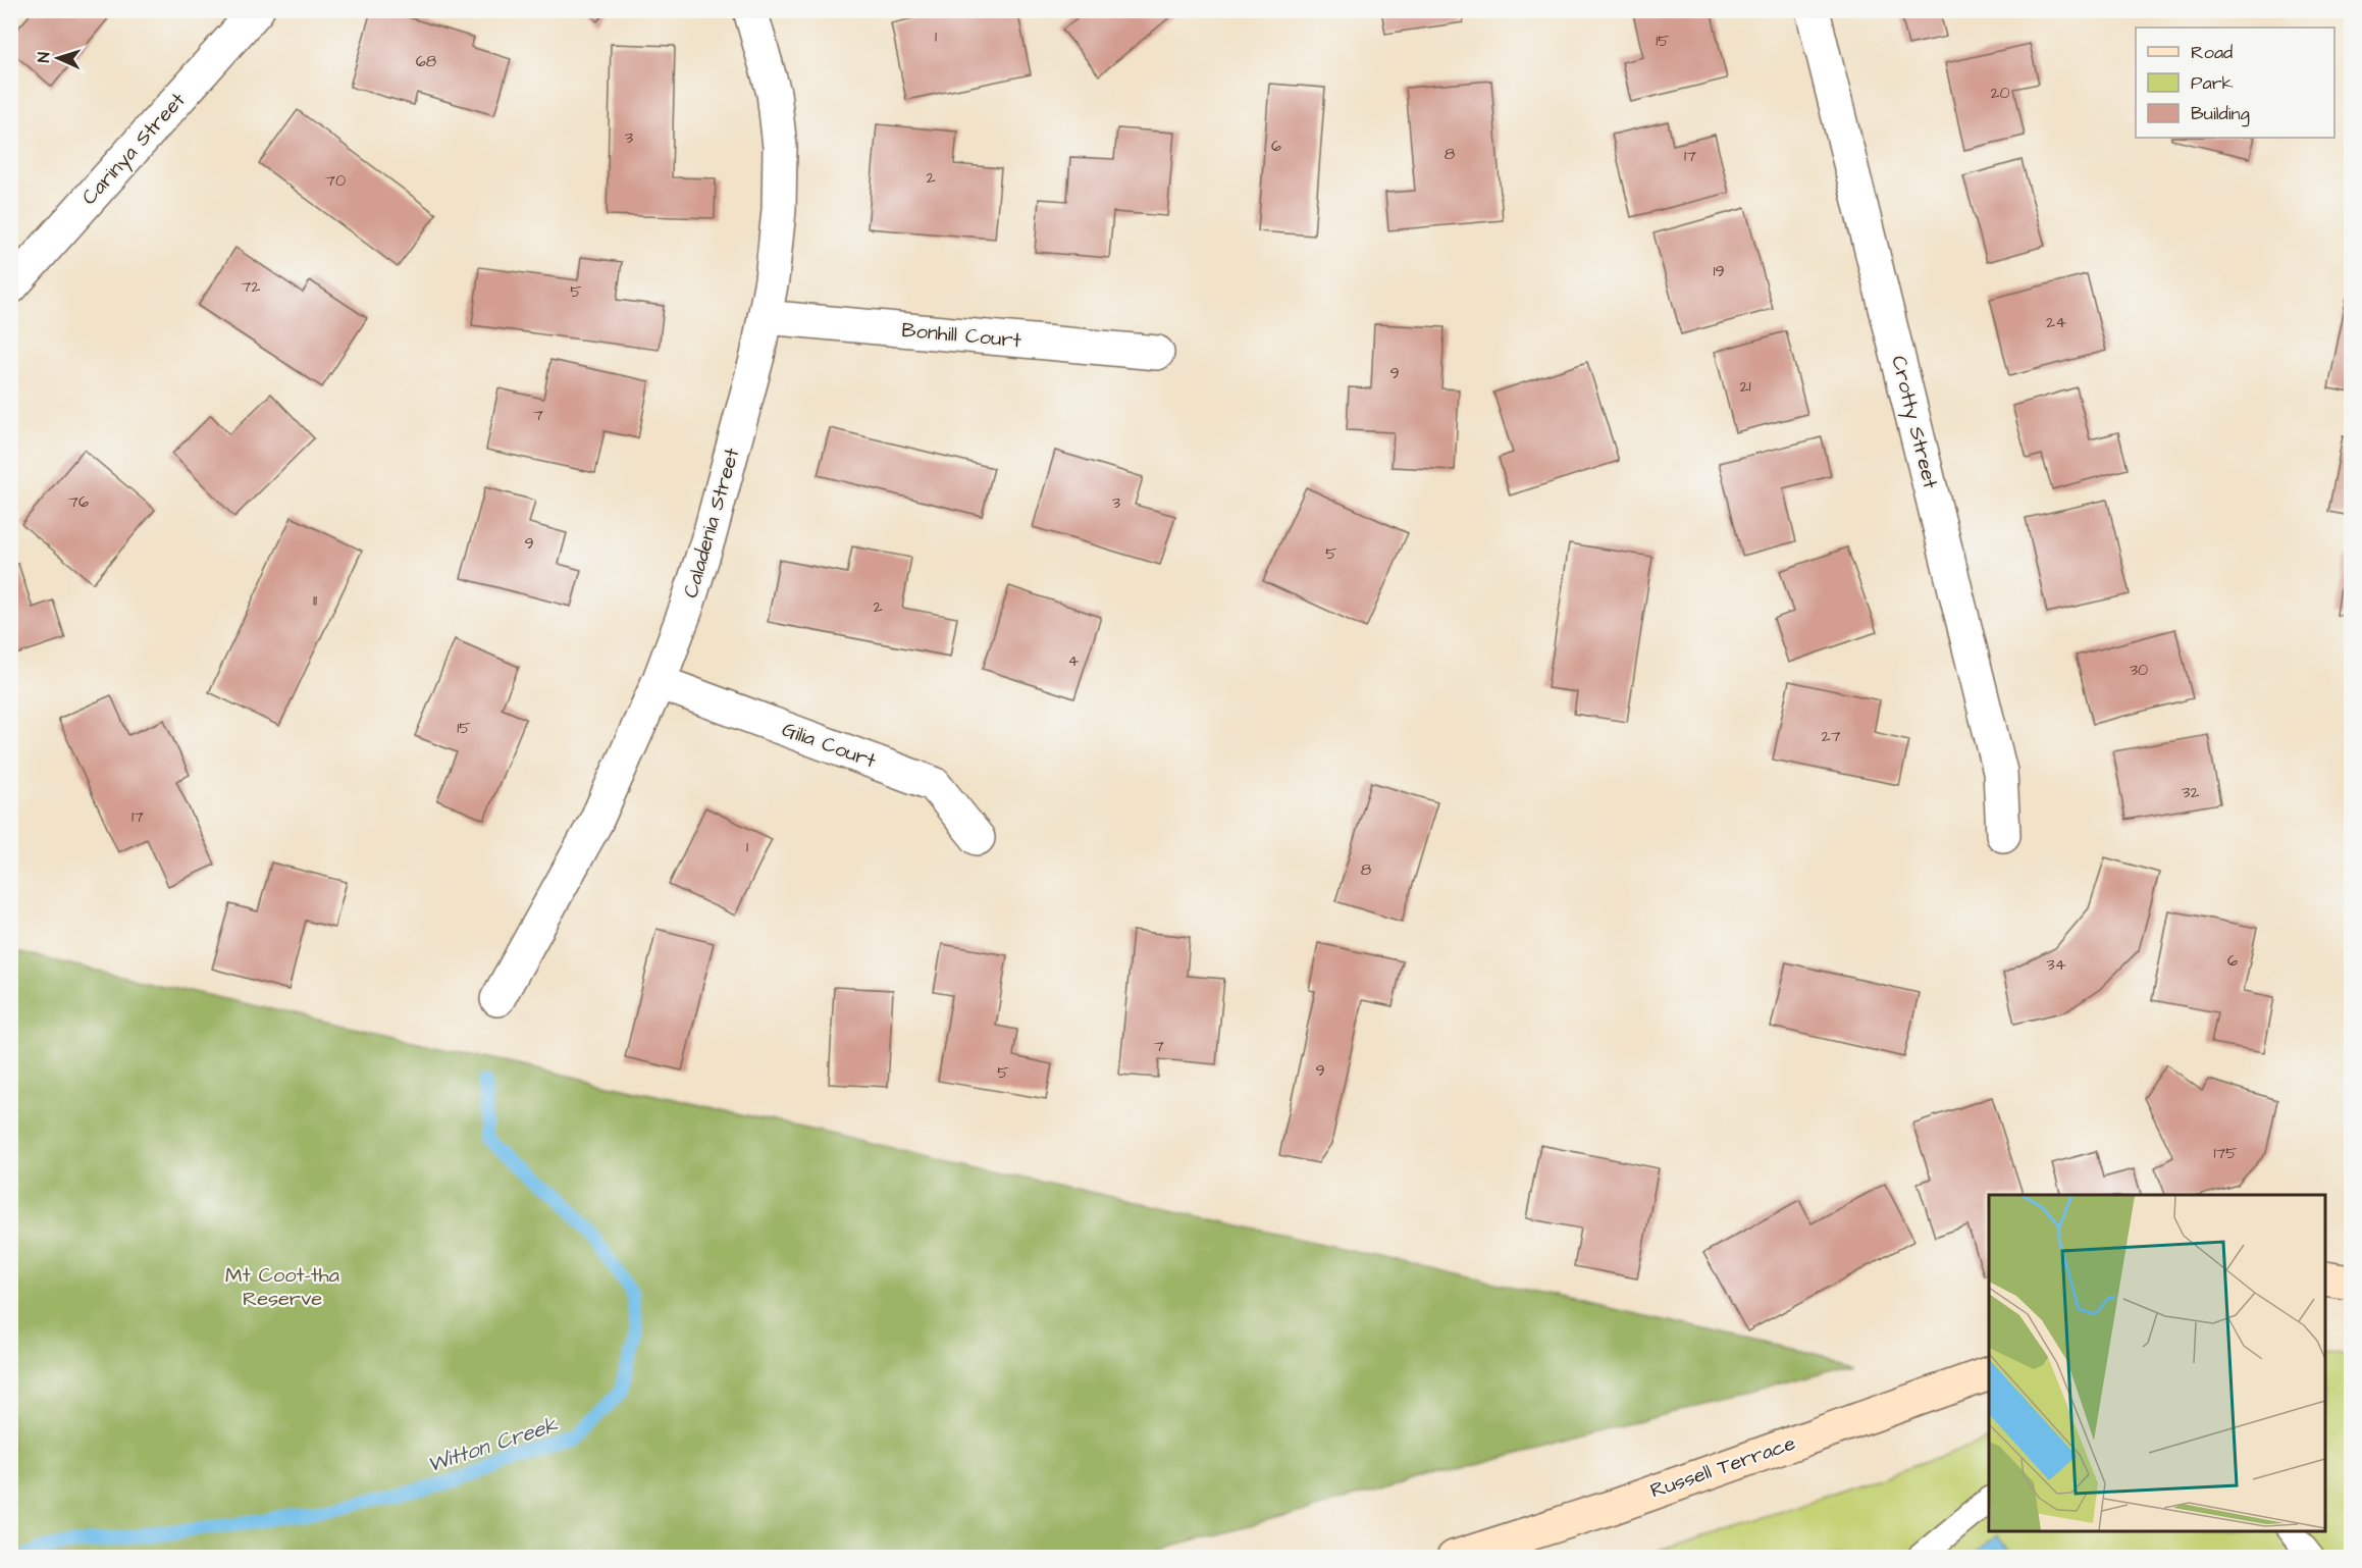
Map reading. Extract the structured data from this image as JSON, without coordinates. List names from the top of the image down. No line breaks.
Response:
{"streets":{"main road":["Russell Terrace"],"street":["Carinya Street","Bonhill Court","Crotty Street","Caladenia Street","Gilia Court"]},"crossings":[["Bonhill Court","Caladenia Street"],["Caladenia Street","Gilia Court"]],"water":["Witton Creek"],"parks":["Mt Coot-tha Reserve"],"house_numbers":["1","15","68","20","3","6","8","17","2","70","19","72","5","24","9","21","7","76","3","9","5","11","2","4","30","15","27","32","17","1","8","6","34","7","9","5","175"],"legend":["Road","Park","Building"],"north":"left"}
